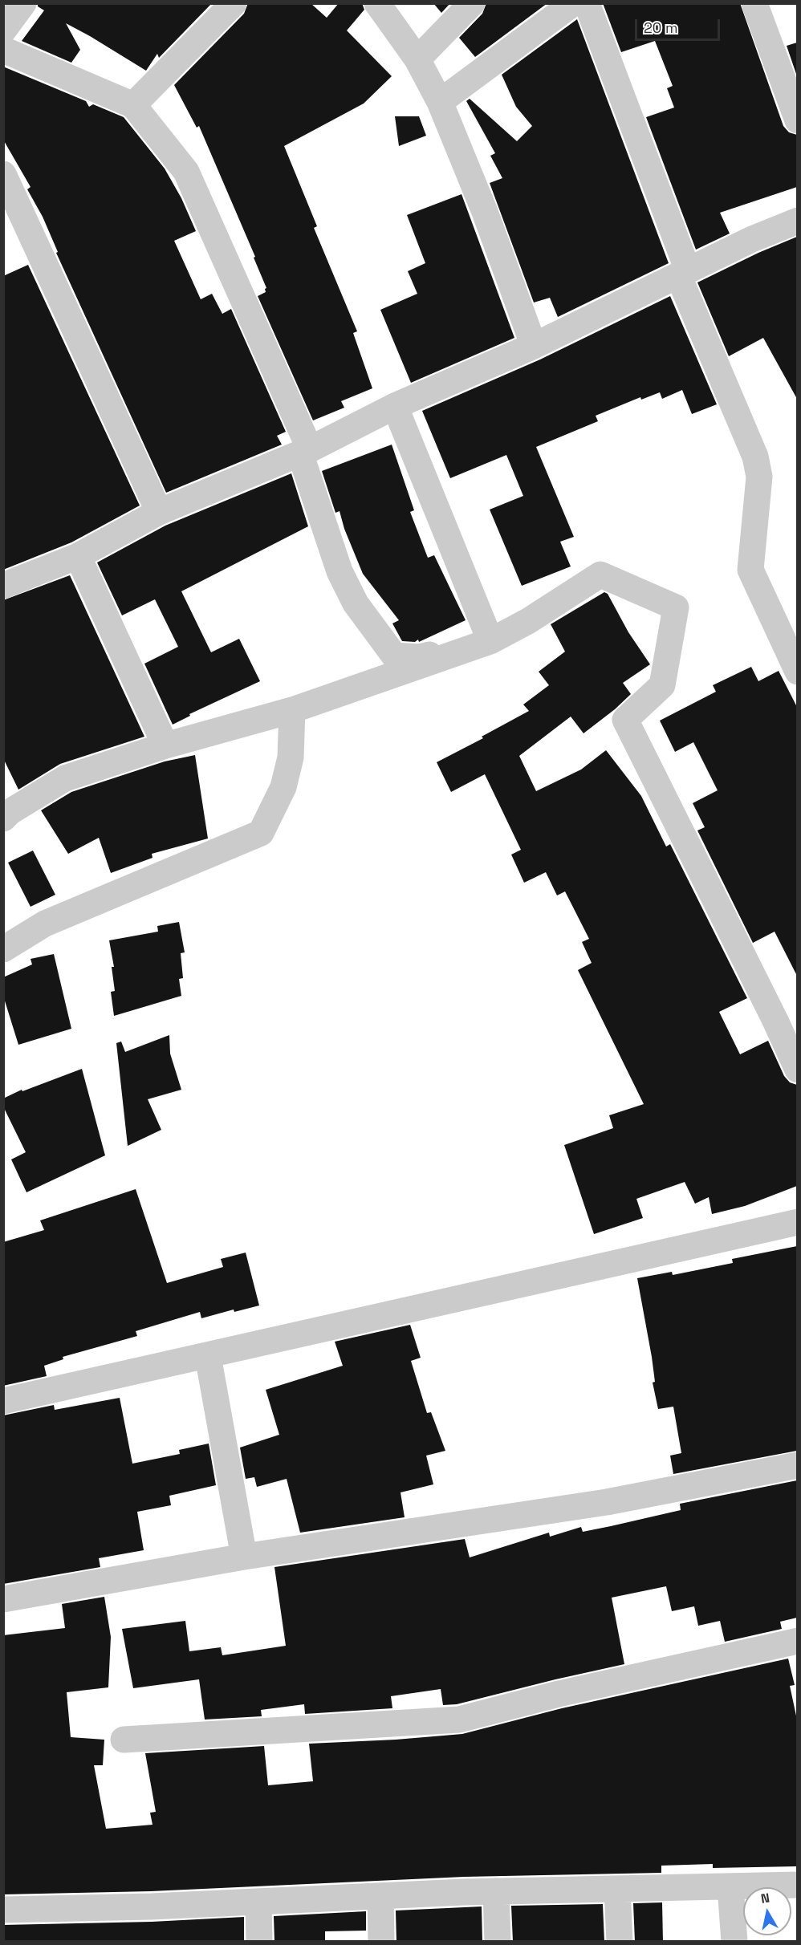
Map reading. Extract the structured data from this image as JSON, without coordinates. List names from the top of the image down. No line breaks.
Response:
{"scale_bar":"20 m","north":"top"}
